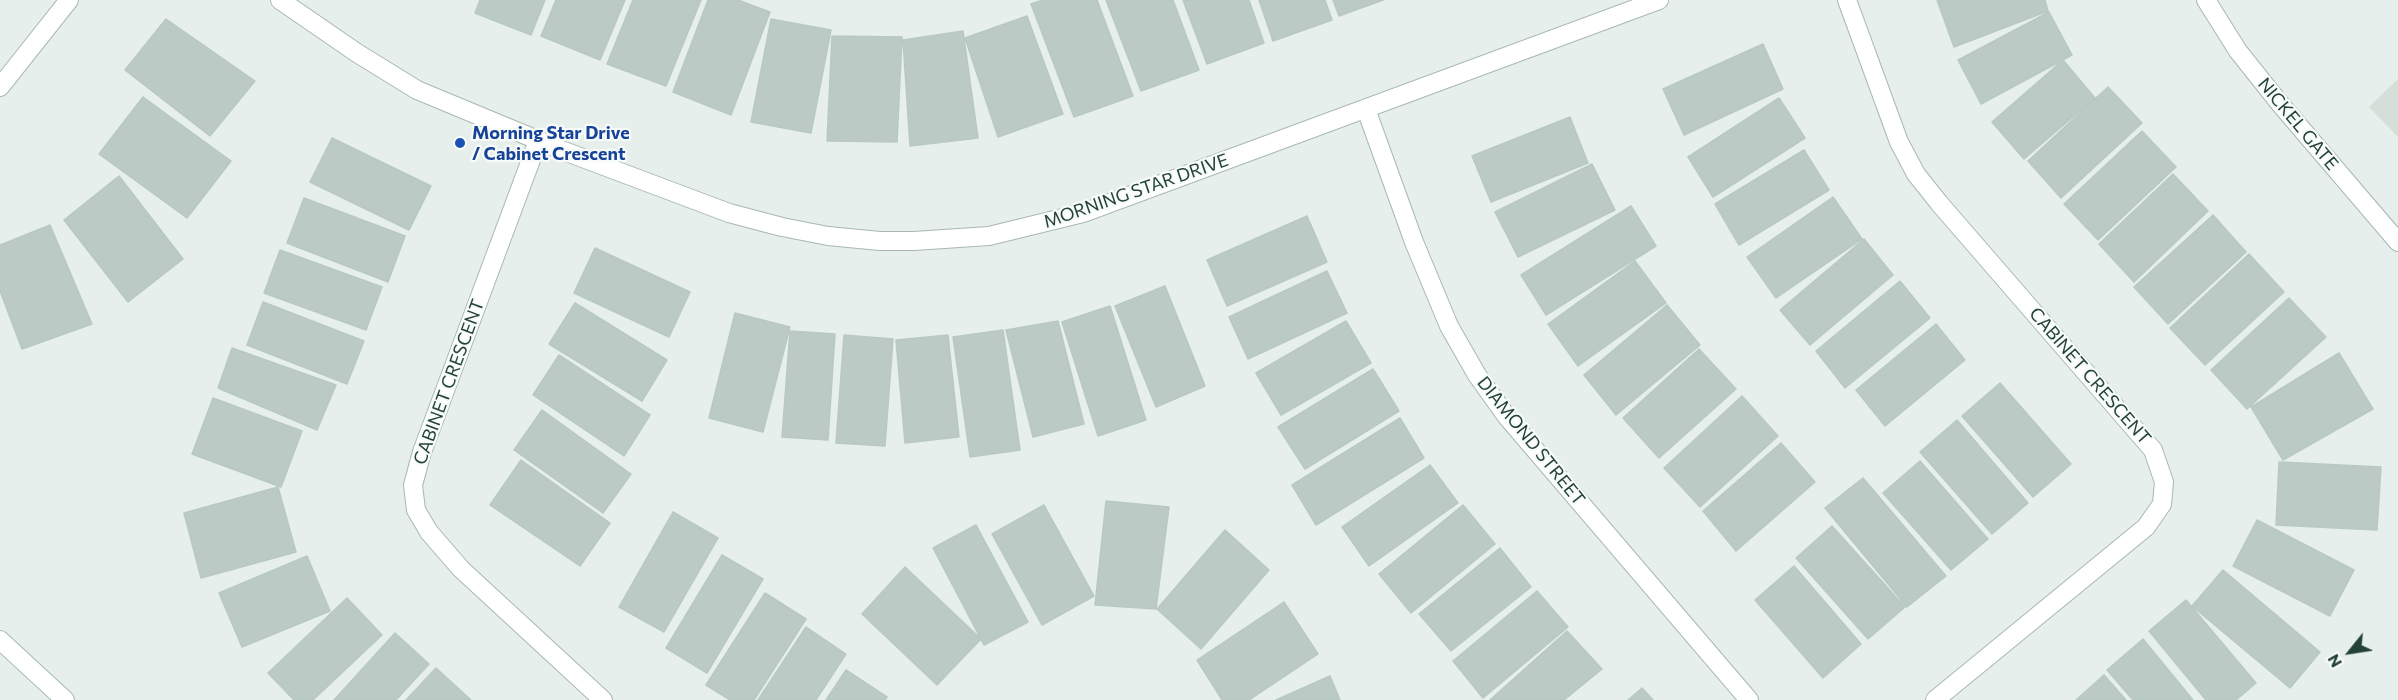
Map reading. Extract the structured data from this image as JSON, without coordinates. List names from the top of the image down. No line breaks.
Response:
{"streets":{"street":["NICKEL GATE","MORNING STAR DRIVE","CABINET CRESCENT","DIAMOND STREET"]},"crossings":[["MORNING STAR DRIVE","CABINET CRESCENT"],["MORNING STAR DRIVE","DIAMOND STREET"]],"places":["Morning Star Drive / Cabinet Crescent"],"north":"bottom left"}
